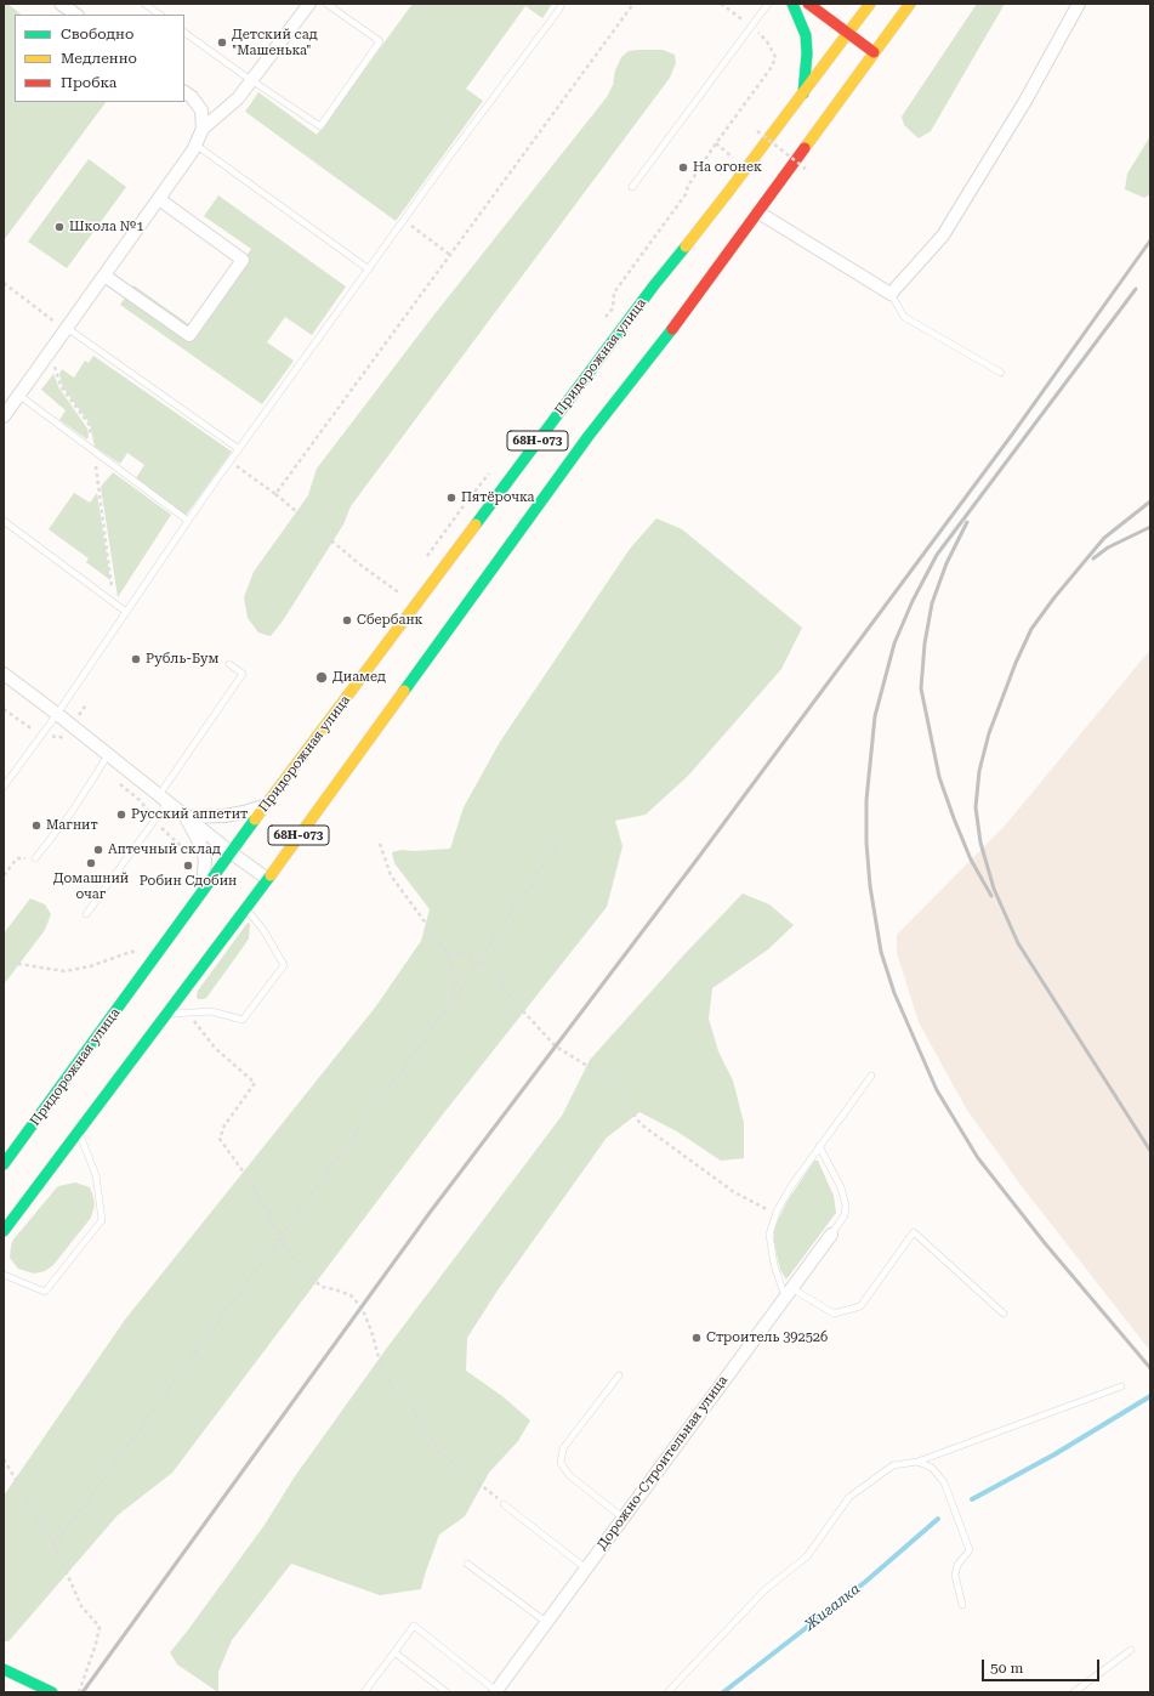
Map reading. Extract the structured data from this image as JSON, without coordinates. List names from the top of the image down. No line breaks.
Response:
{"streets":{"main road":["Придорожная улица","68Н-073"],"street":["Дорожно-Строительная улица"]},"water":["Жигалка"],"places":["Детский сад \"Машенька\"","На огонек","Школа №1","Пятёрочка","Сбербанк","Рубль-Бум","Диамед","Русский аппетит","Магнит","Аптечный склад","Домашний очаг","Робин Сдобин","Строитель 392526"],"legend":["Свободно","Медленно","Пробка"],"scale_bar":"50 m"}
